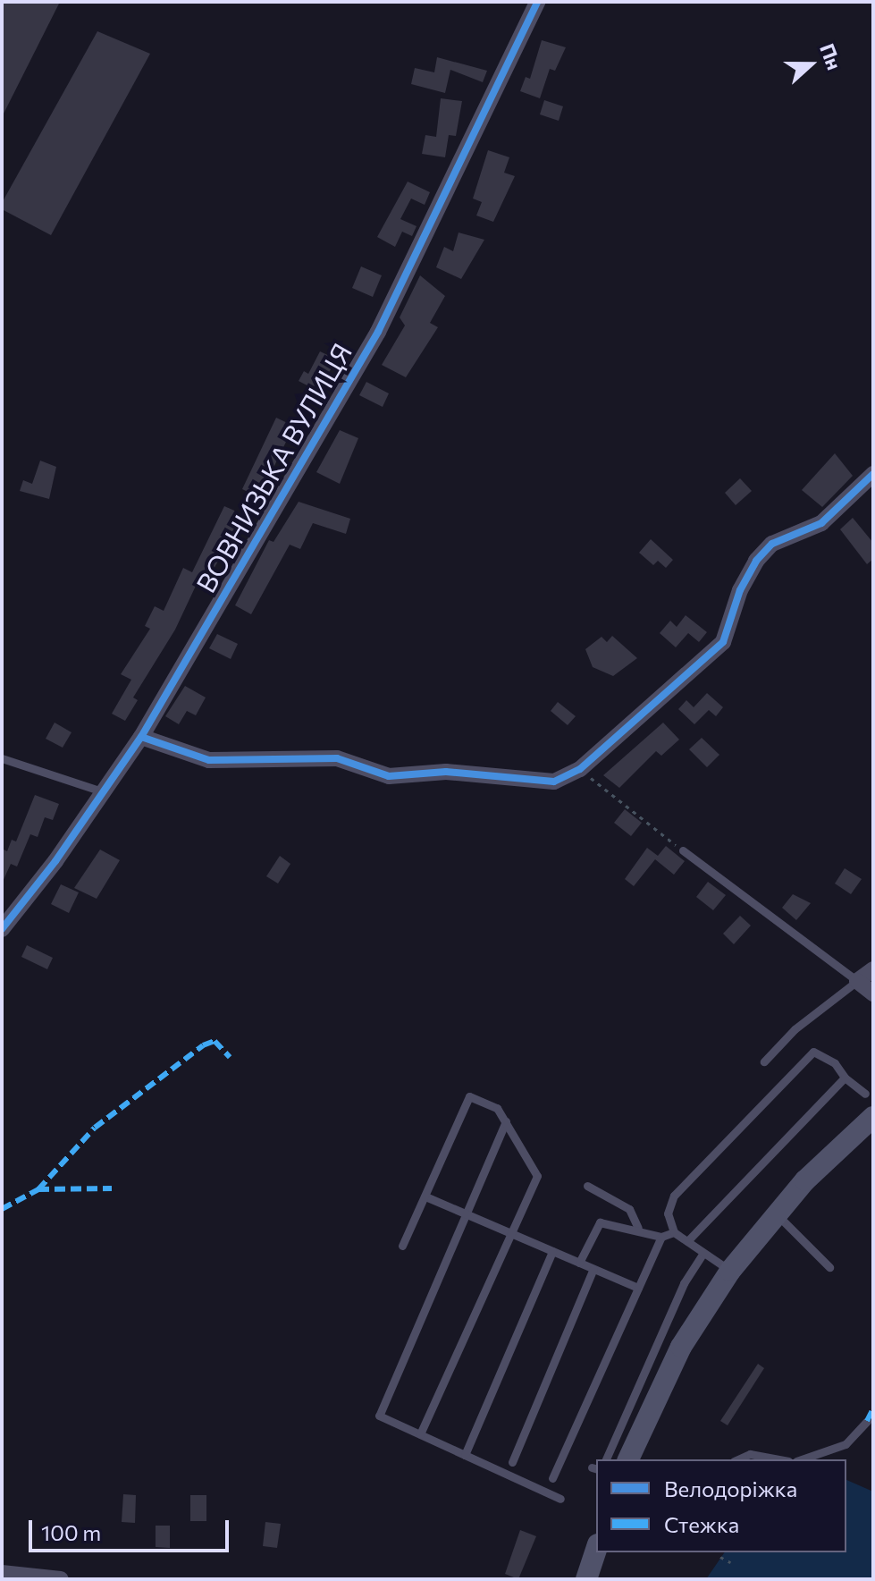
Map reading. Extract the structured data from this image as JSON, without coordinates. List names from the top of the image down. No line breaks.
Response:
{"streets":{"street":["ВОВНИЗЬКА ВУЛИЦЯ"]},"legend":["Велодоріжка","Стежка"],"scale_bar":"100 m","north":"right"}
